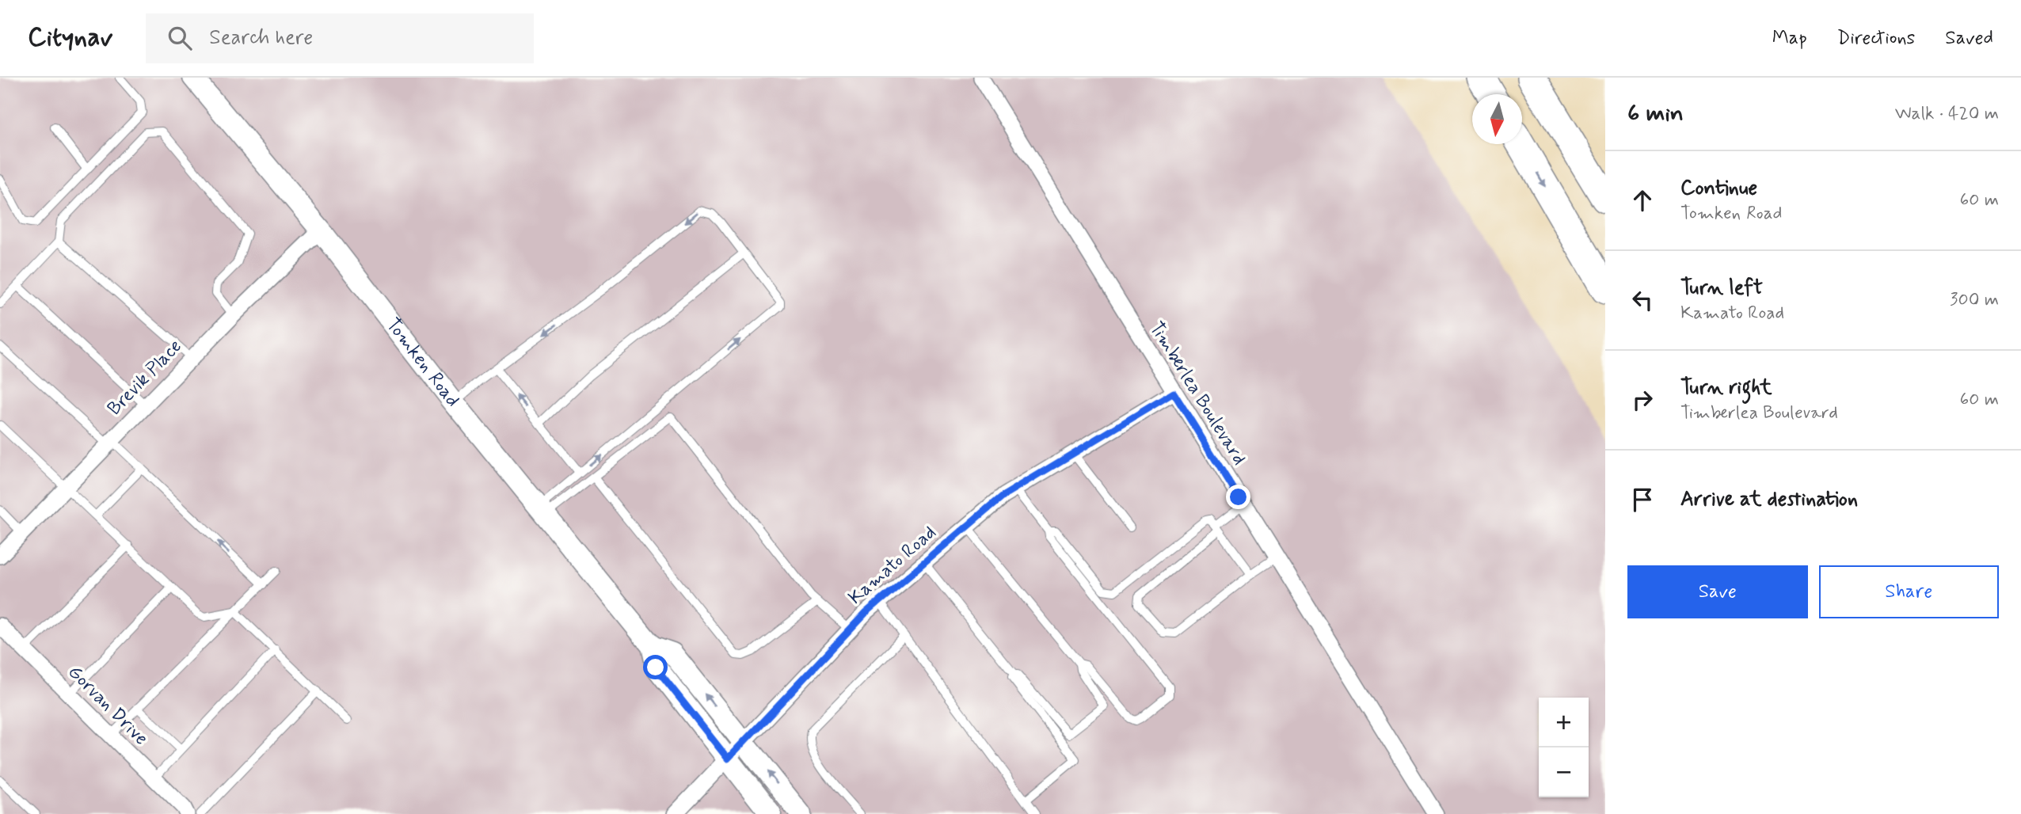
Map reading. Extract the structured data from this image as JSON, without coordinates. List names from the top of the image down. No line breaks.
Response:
{"streets":{"main road":["Tomken Road"],"street":["Brevik Place","Timberlea Boulevard","Kamato Road","Gorvan Drive"]},"crossings":[["Tomken Road","Brevik Place"],["Tomken Road","Kamato Road"],["Timberlea Boulevard","Kamato Road"]],"north":"bottom","page":{"header":"Citynav","search":"Search here","nav":["Map","Directions","Saved"],"heading":["6 min","Walk · 420 m"],"list":[["Continue","Tomken Road","60 m"],["Turn left","Kamato Road","300 m"],["Turn right","Timberlea Boulevard","60 m"],"Arrive at destination"],"buttons":["Save","Share"],"map_buttons":["+","−"]}}
